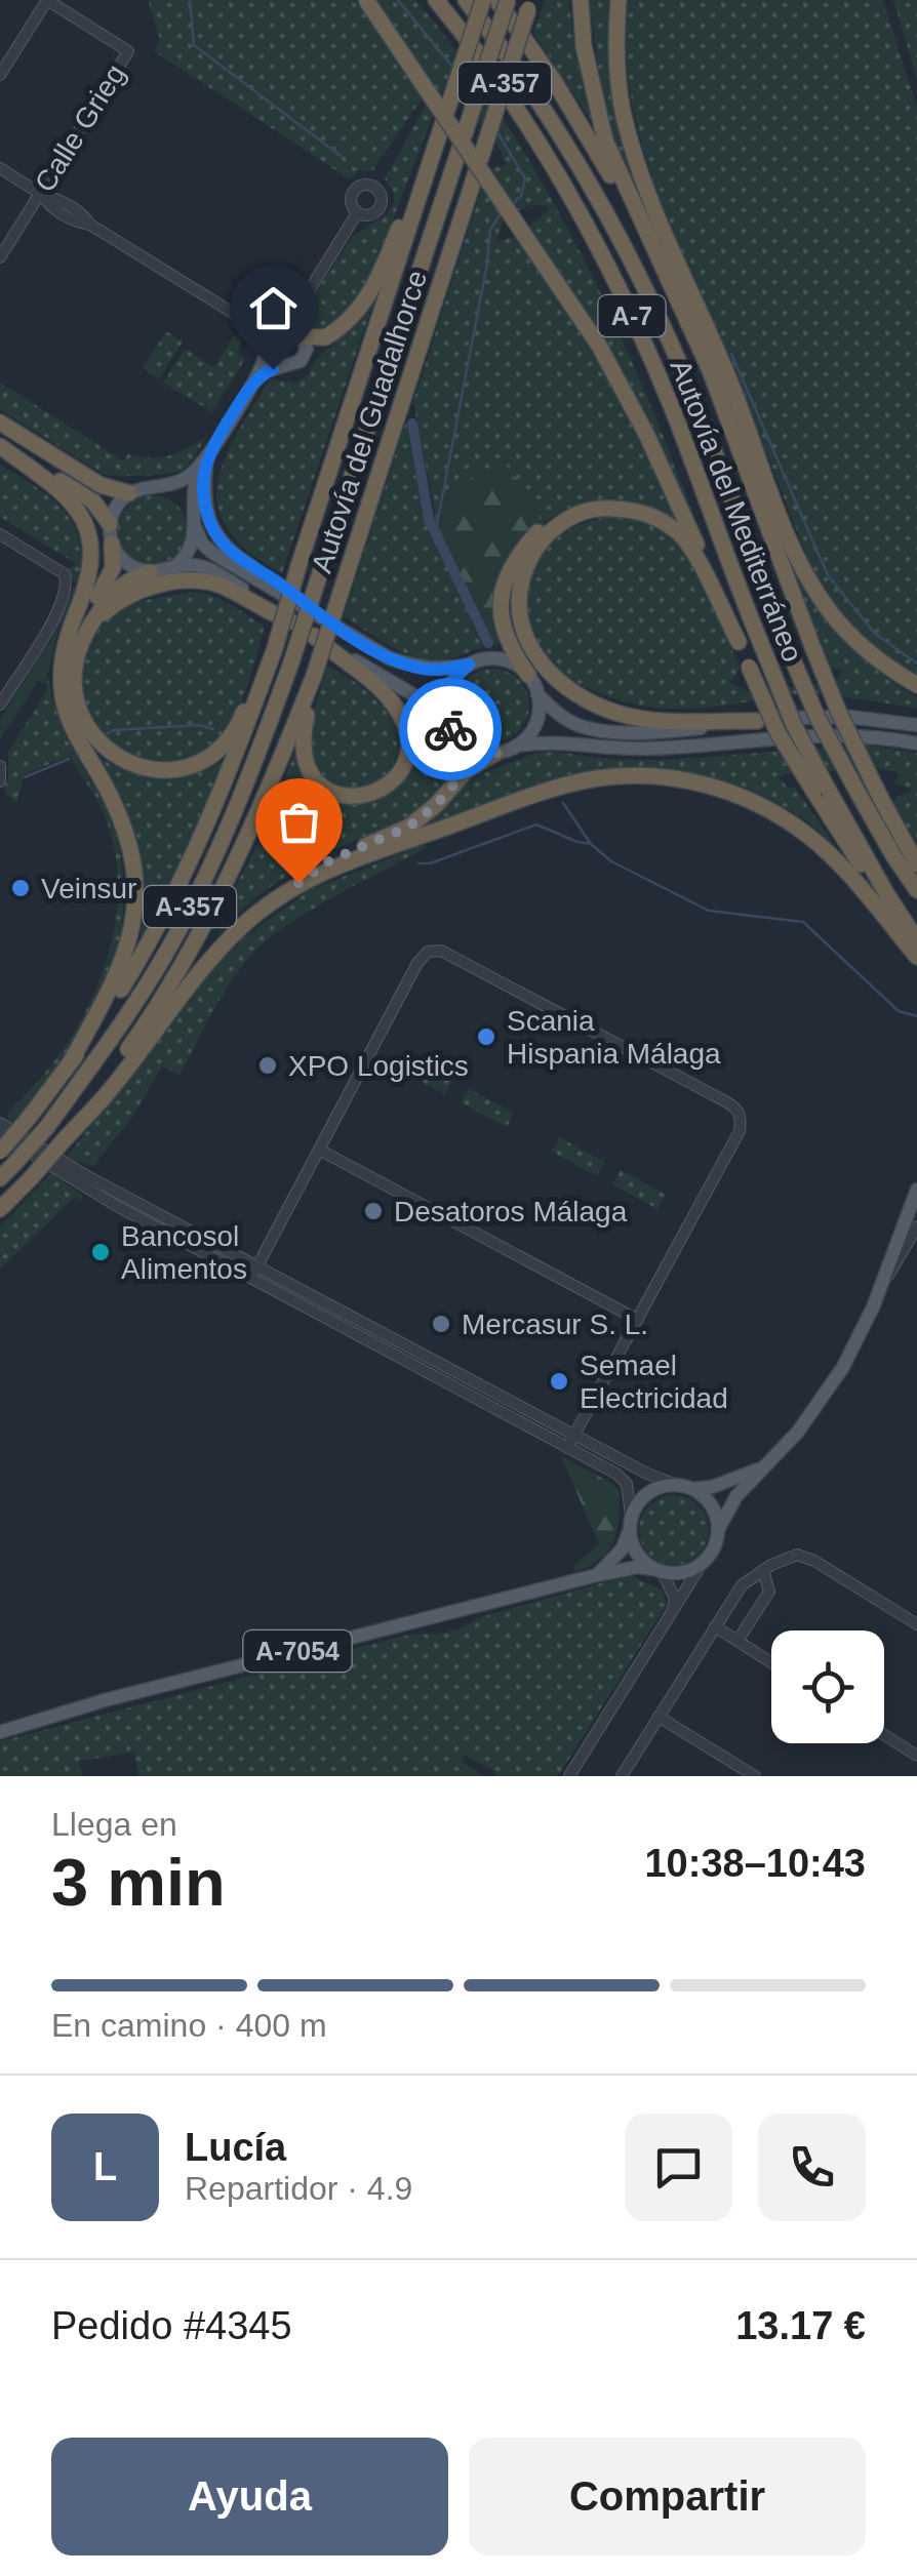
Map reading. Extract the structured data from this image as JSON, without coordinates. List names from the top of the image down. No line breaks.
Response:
{"streets":{"highway":["A-357","A-7","Autovía del Guadalhorce","Autovía del Mediterráneo"],"main road":["A-7054"],"street":["Calle Grieg"]},"places":["Veinsur","Scania Hispania Málaga","XPO Logistics","Desatoros Málaga","Bancosol Alimentos","Mercasur S. L.","Semael Electricidad"],"page":{"heading":["3 min","Llega en","10:38–10:43"],"panel":["Lucía","Repartidor · 4.9","Pedido #4345","13.17 €"],"bar":"En camino · 400 m","round":"L","buttons":["Ayuda","Compartir"]}}
